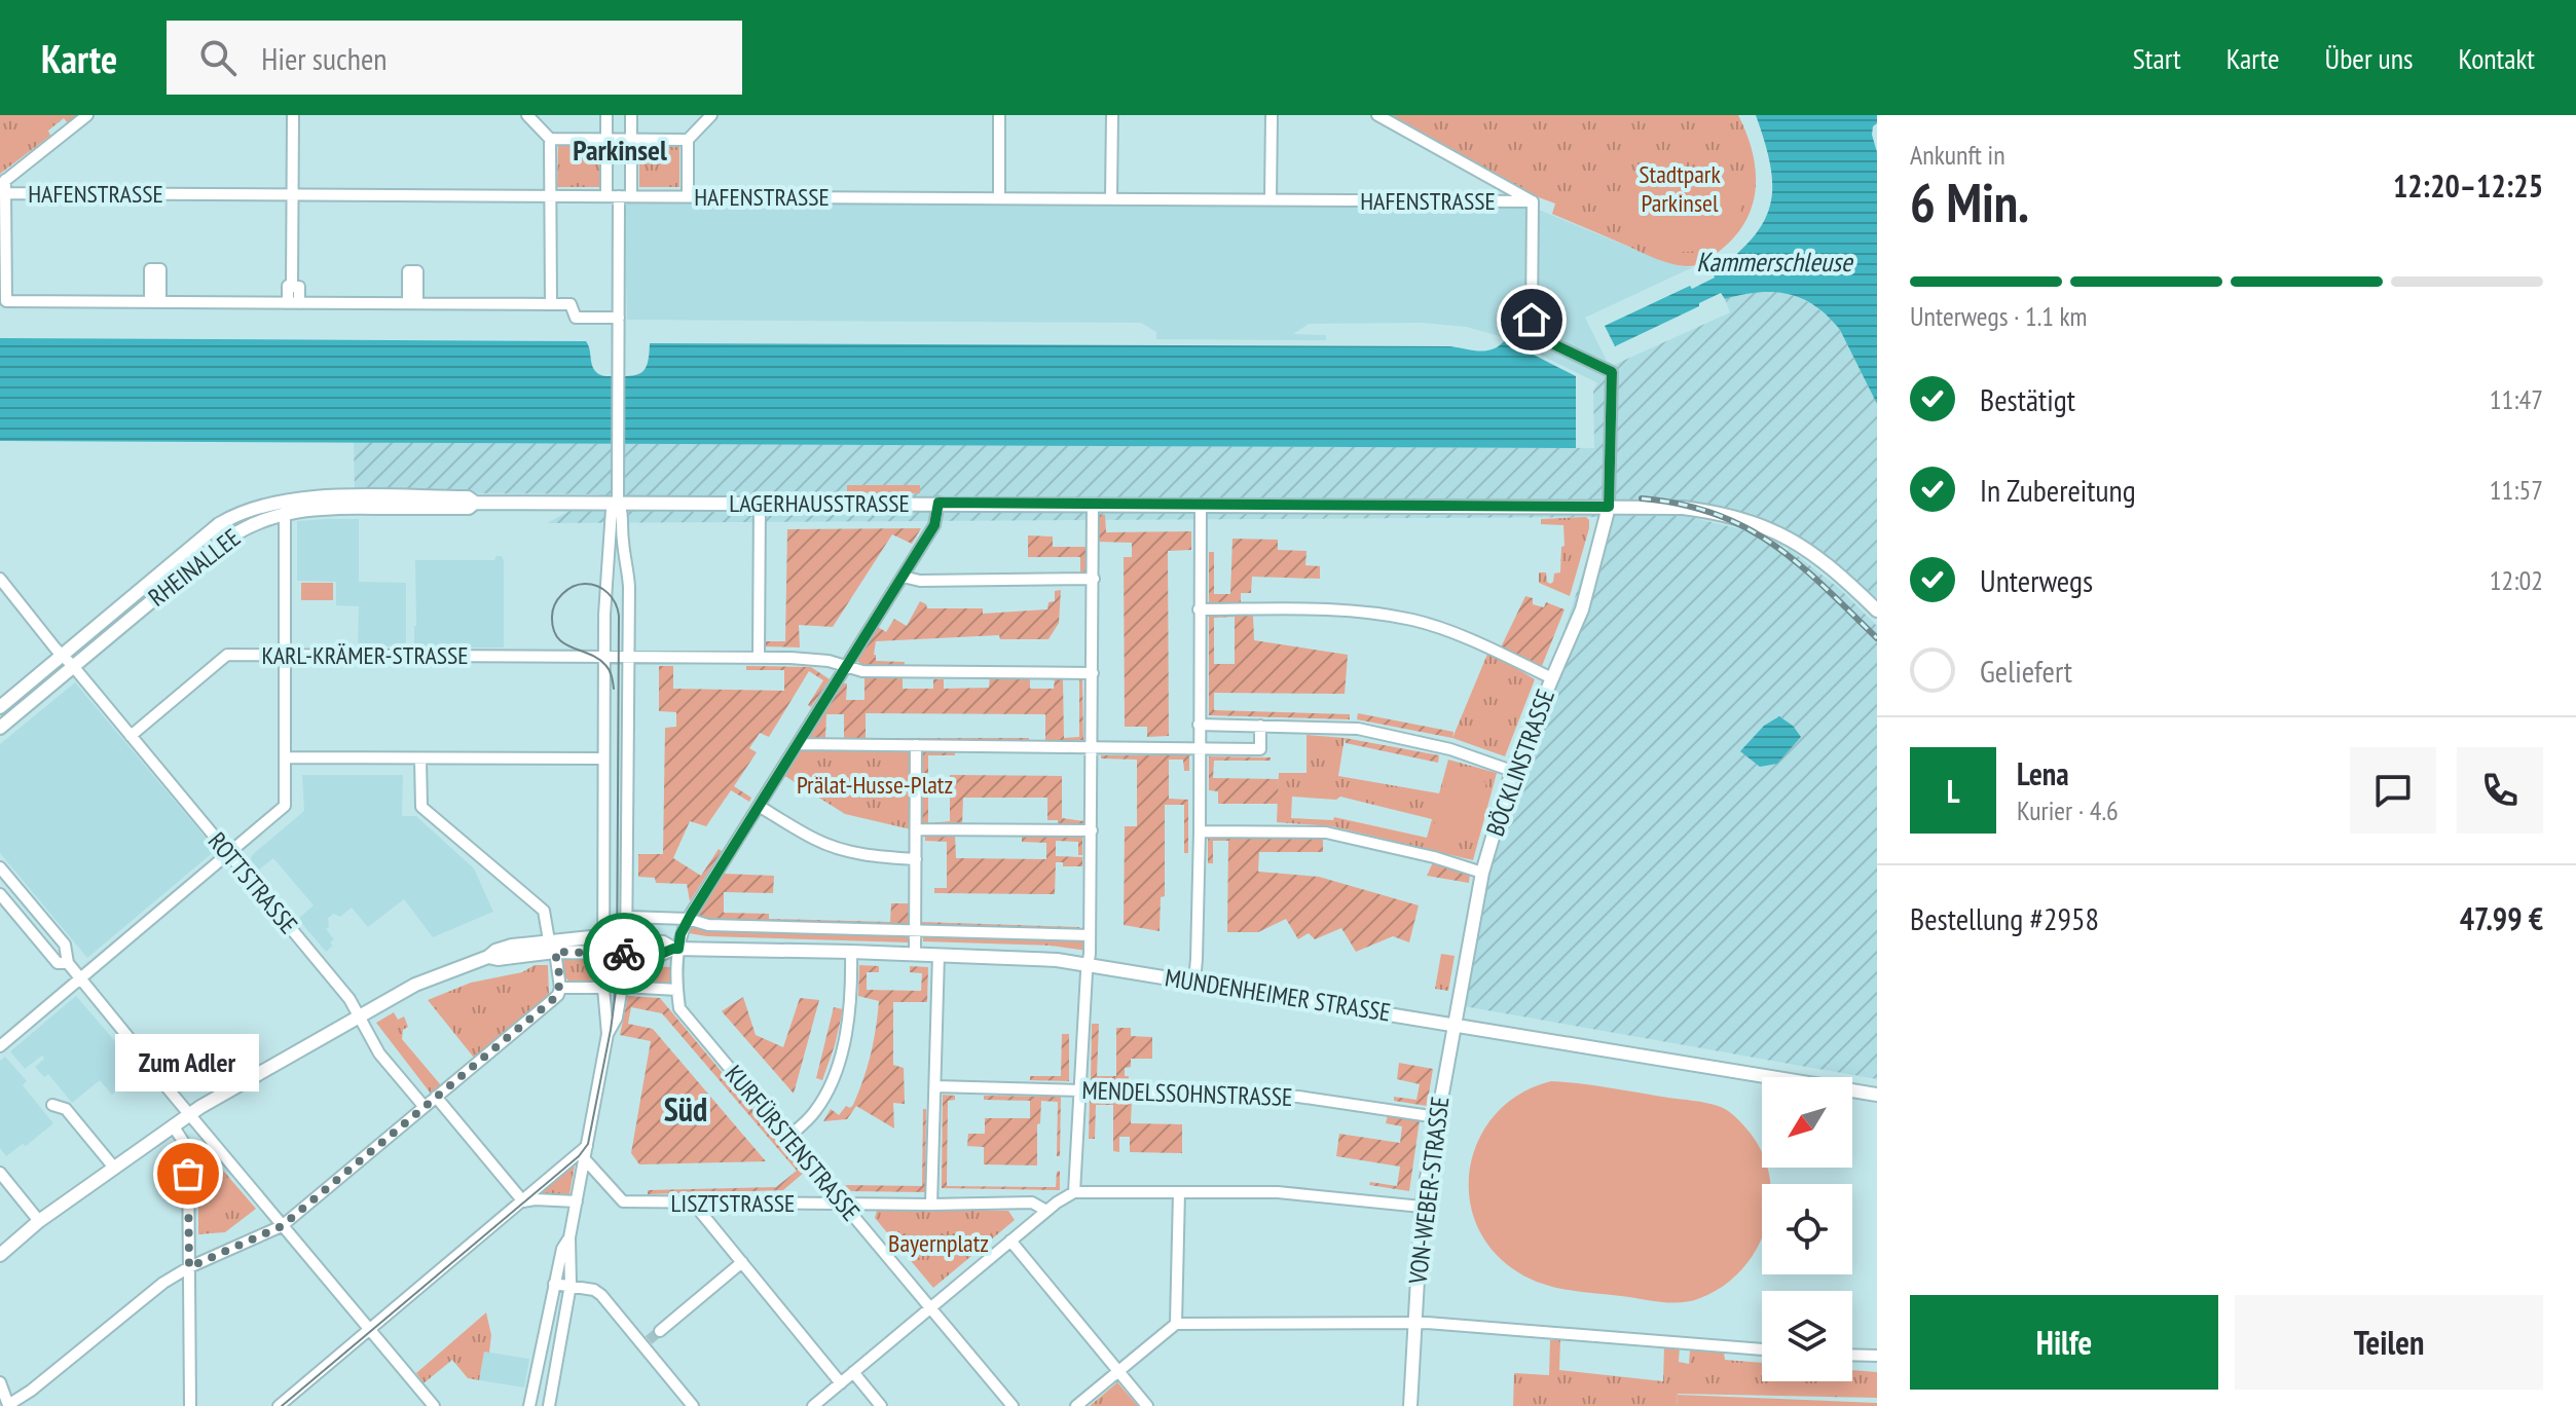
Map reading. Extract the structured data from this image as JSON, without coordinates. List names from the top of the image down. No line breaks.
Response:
{"streets":{"street":["HAFENSTRASSE","LAGERHAUSSTRASSE","RHEINALLEE","KARL-KRÄMER-STRASSE","BÖCKLINSTRASSE","ROTTSTRASSE","MUNDENHEIMER STRASSE","MENDELSSOHNSTRASSE","KURFÜRSTENSTRASSE","VON-WEBER-STRASSE","LISZTSTRASSE"]},"crossings":[["LAGERHAUSSTRASSE","RHEINALLEE"],["LAGERHAUSSTRASSE","BÖCKLINSTRASSE"],["RHEINALLEE","ROTTSTRASSE"],["KARL-KRÄMER-STRASSE","ROTTSTRASSE"],["BÖCKLINSTRASSE","MUNDENHEIMER STRASSE"],["BÖCKLINSTRASSE","VON-WEBER-STRASSE"],["ROTTSTRASSE","MUNDENHEIMER STRASSE"],["MUNDENHEIMER STRASSE","VON-WEBER-STRASSE"],["MENDELSSOHNSTRASSE","VON-WEBER-STRASSE"],["KURFÜRSTENSTRASSE","LISZTSTRASSE"]],"districts":["Parkinsel","Süd"],"water":["Kammerschleuse"],"parks":["Stadtpark Parkinsel","Prälat-Husse-Platz","Bayernplatz"],"places":["Zum Adler"],"north":"bottom left","page":{"header":"Karte","search":"Hier suchen","nav":["Start","Karte","Über uns","Kontakt"],"heading":["6 Min.","Ankunft in","12:20–12:25"],"panel":["Lena","Kurier · 4.6","Bestellung #2958","47.99 €"],"bar":"Unterwegs · 1.1 km","list":[["Bestätigt","11:47"],["In Zubereitung","11:57"],["Unterwegs","12:02"],"Geliefert"],"round":"L","bubble":"Zum Adler","buttons":["Hilfe","Teilen"]}}
